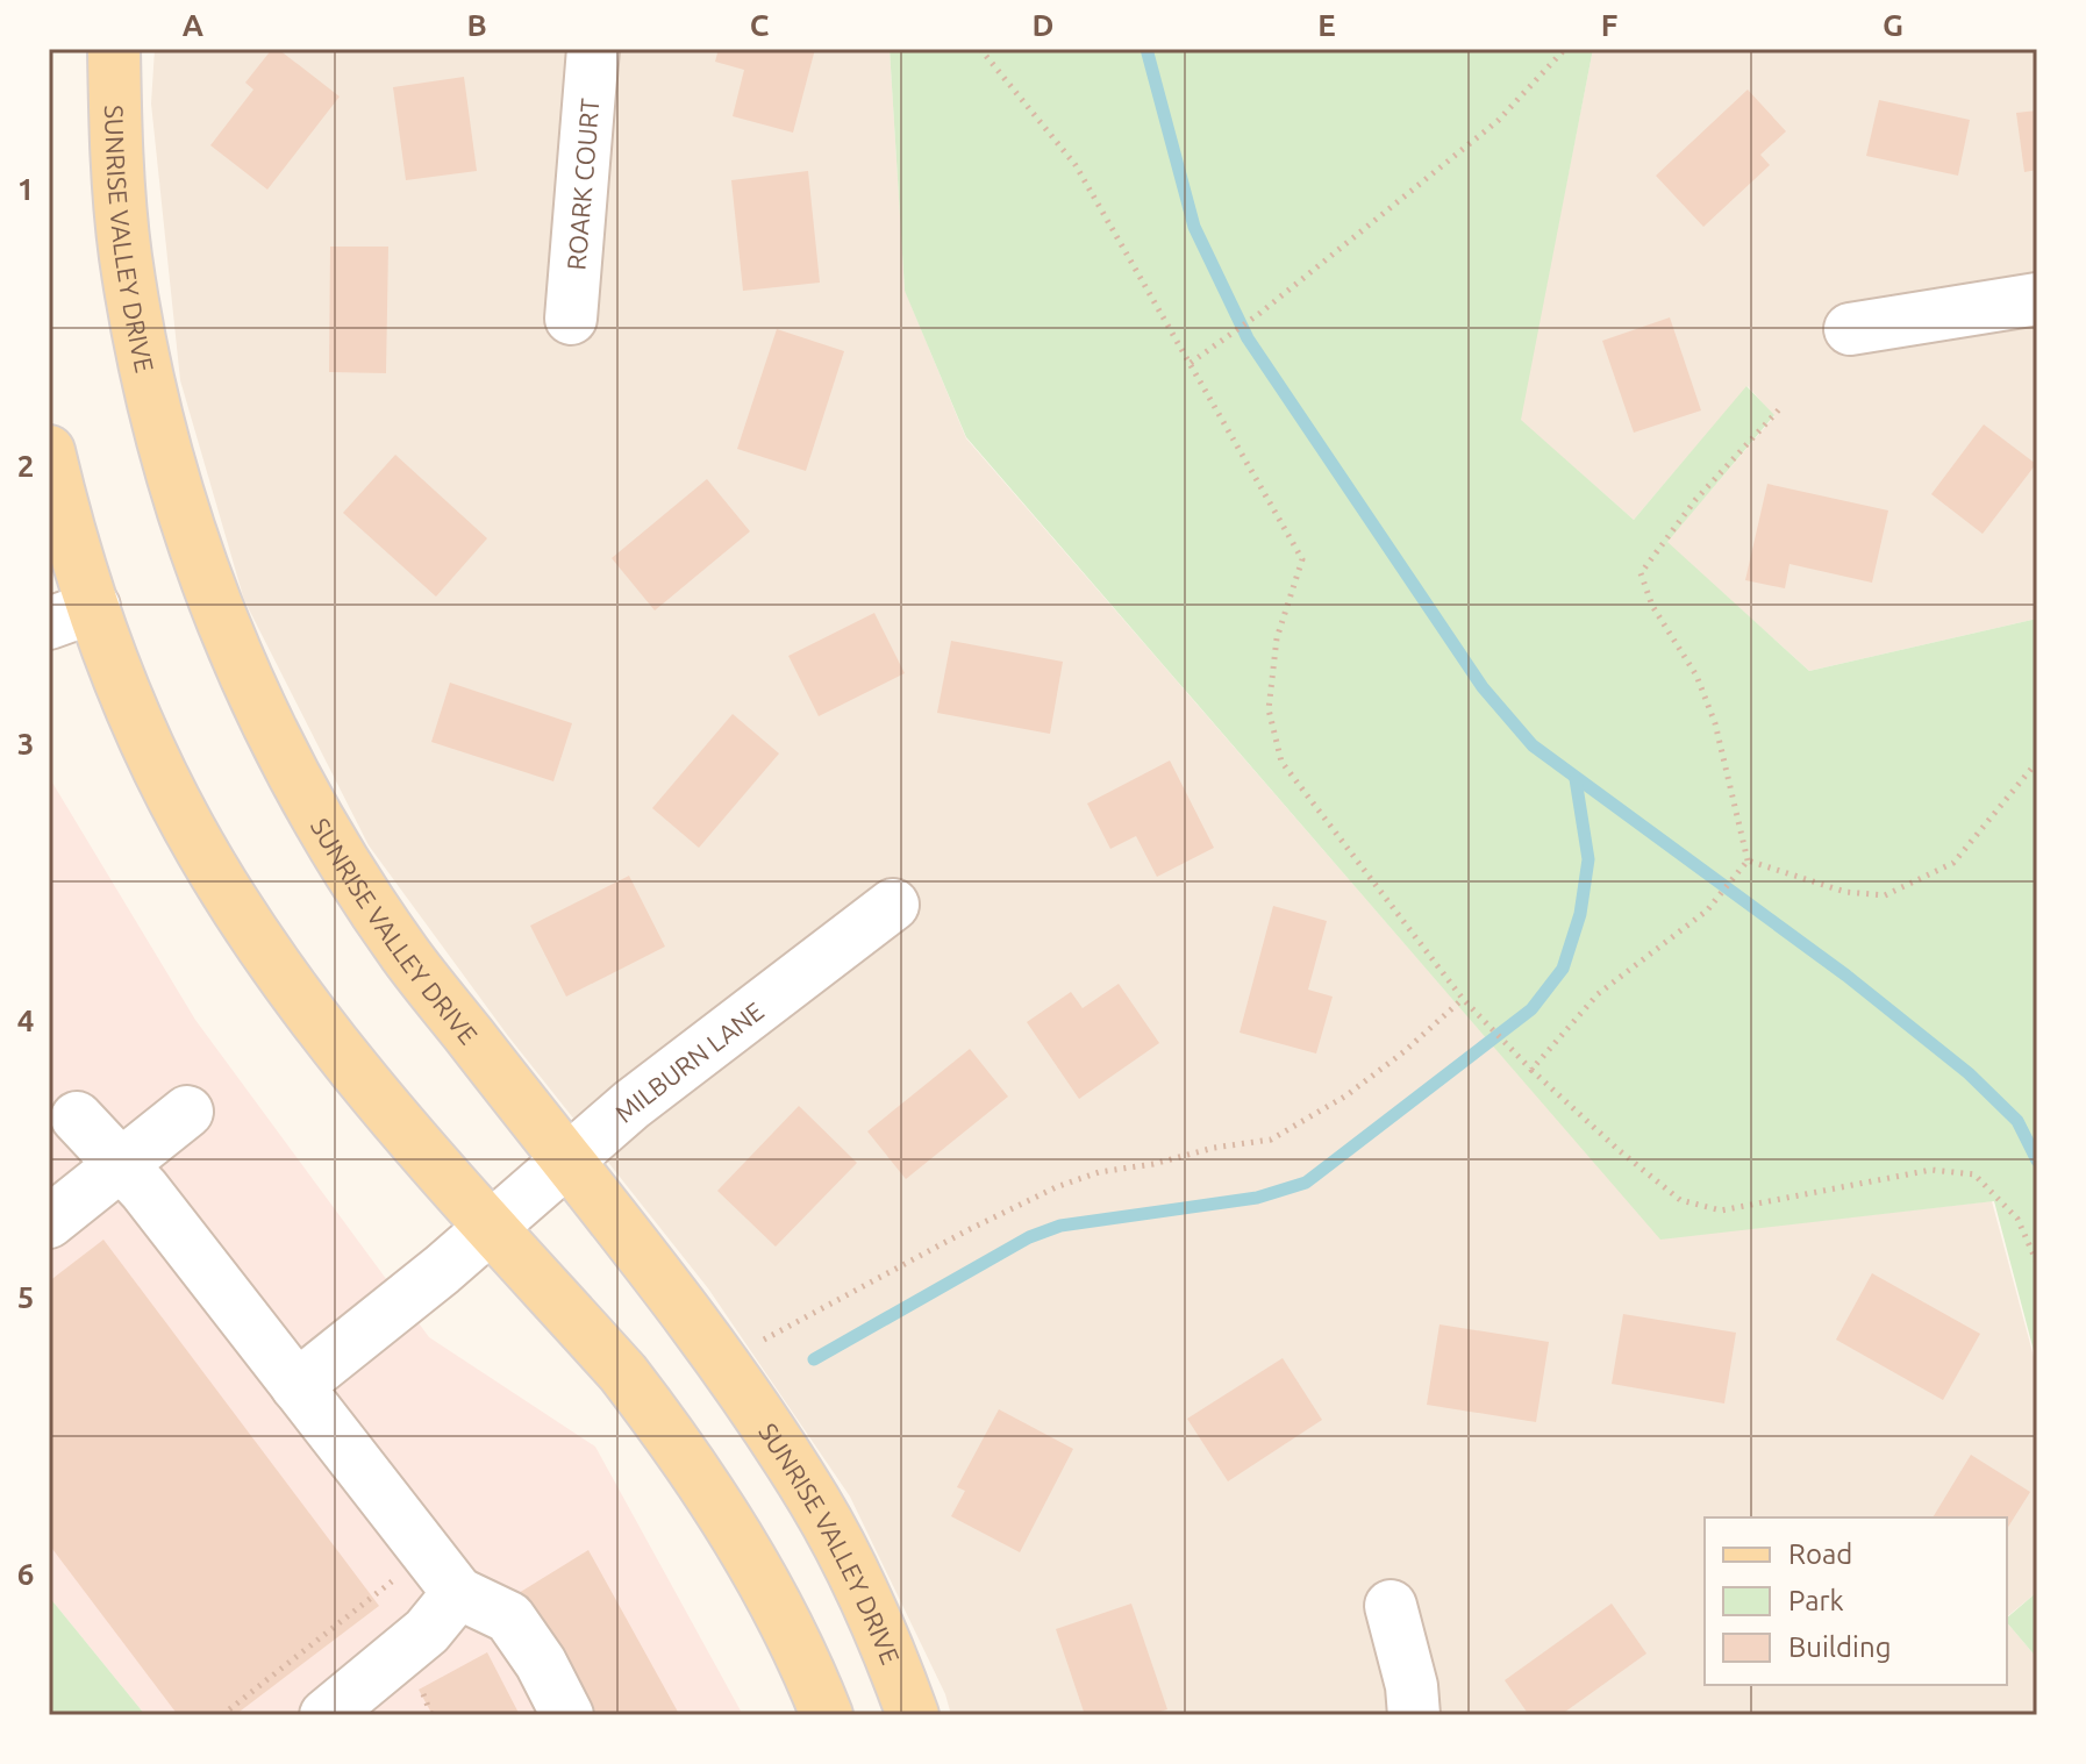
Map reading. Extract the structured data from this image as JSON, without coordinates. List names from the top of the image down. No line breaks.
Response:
{"streets":{"main road":["SUNRISE VALLEY DRIVE"],"street":["ROARK COURT","MILBURN LANE"]},"crossings":[["SUNRISE VALLEY DRIVE","MILBURN LANE"]],"legend":["Road","Park","Building"],"grid":{"columns":["A","B","C","D","E","F","G"],"rows":["1","2","3","4","5","6"]}}
